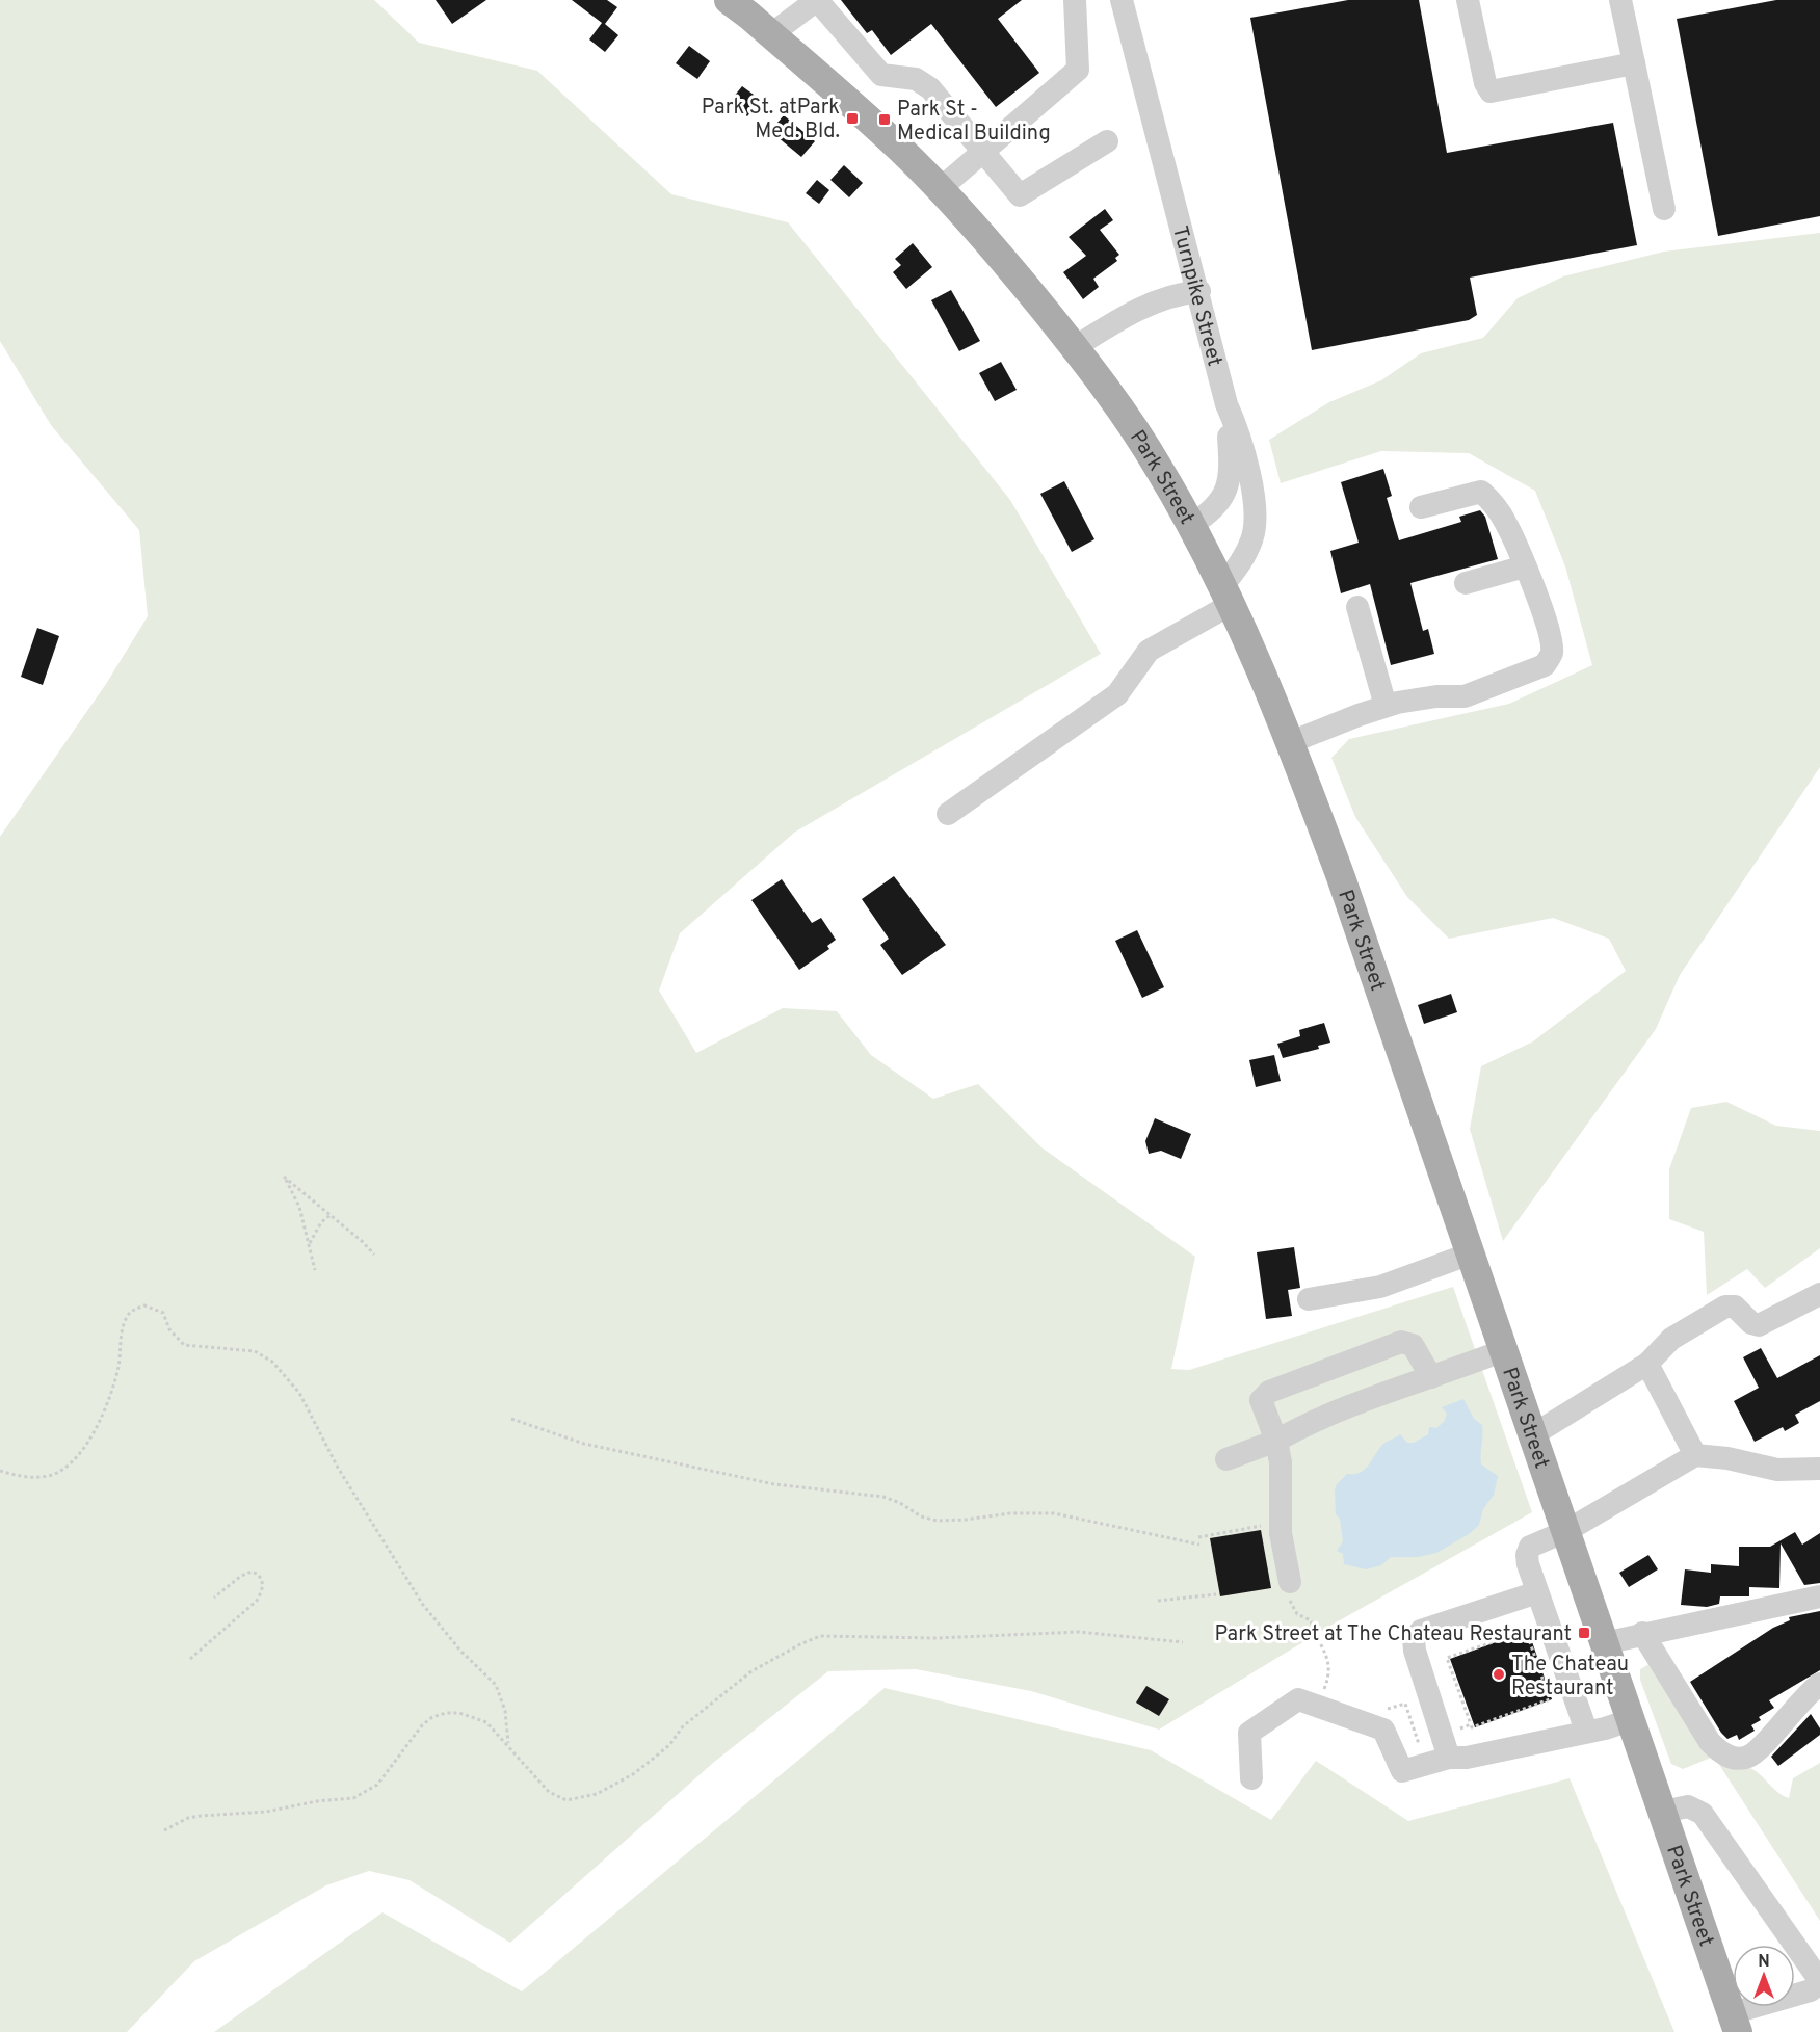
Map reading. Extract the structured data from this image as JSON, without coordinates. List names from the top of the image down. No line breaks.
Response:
{"streets":{"main road":["Park Street"],"street":["Turnpike Street"]},"crossings":[["Turnpike Street","Park Street"]],"places":{"transit":["Park St. atPark Med. Bld.","Park St - Medical Building","Park Street at The Chateau Restaurant"],"other":["The Chateau Restaurant"]},"north":"top"}
